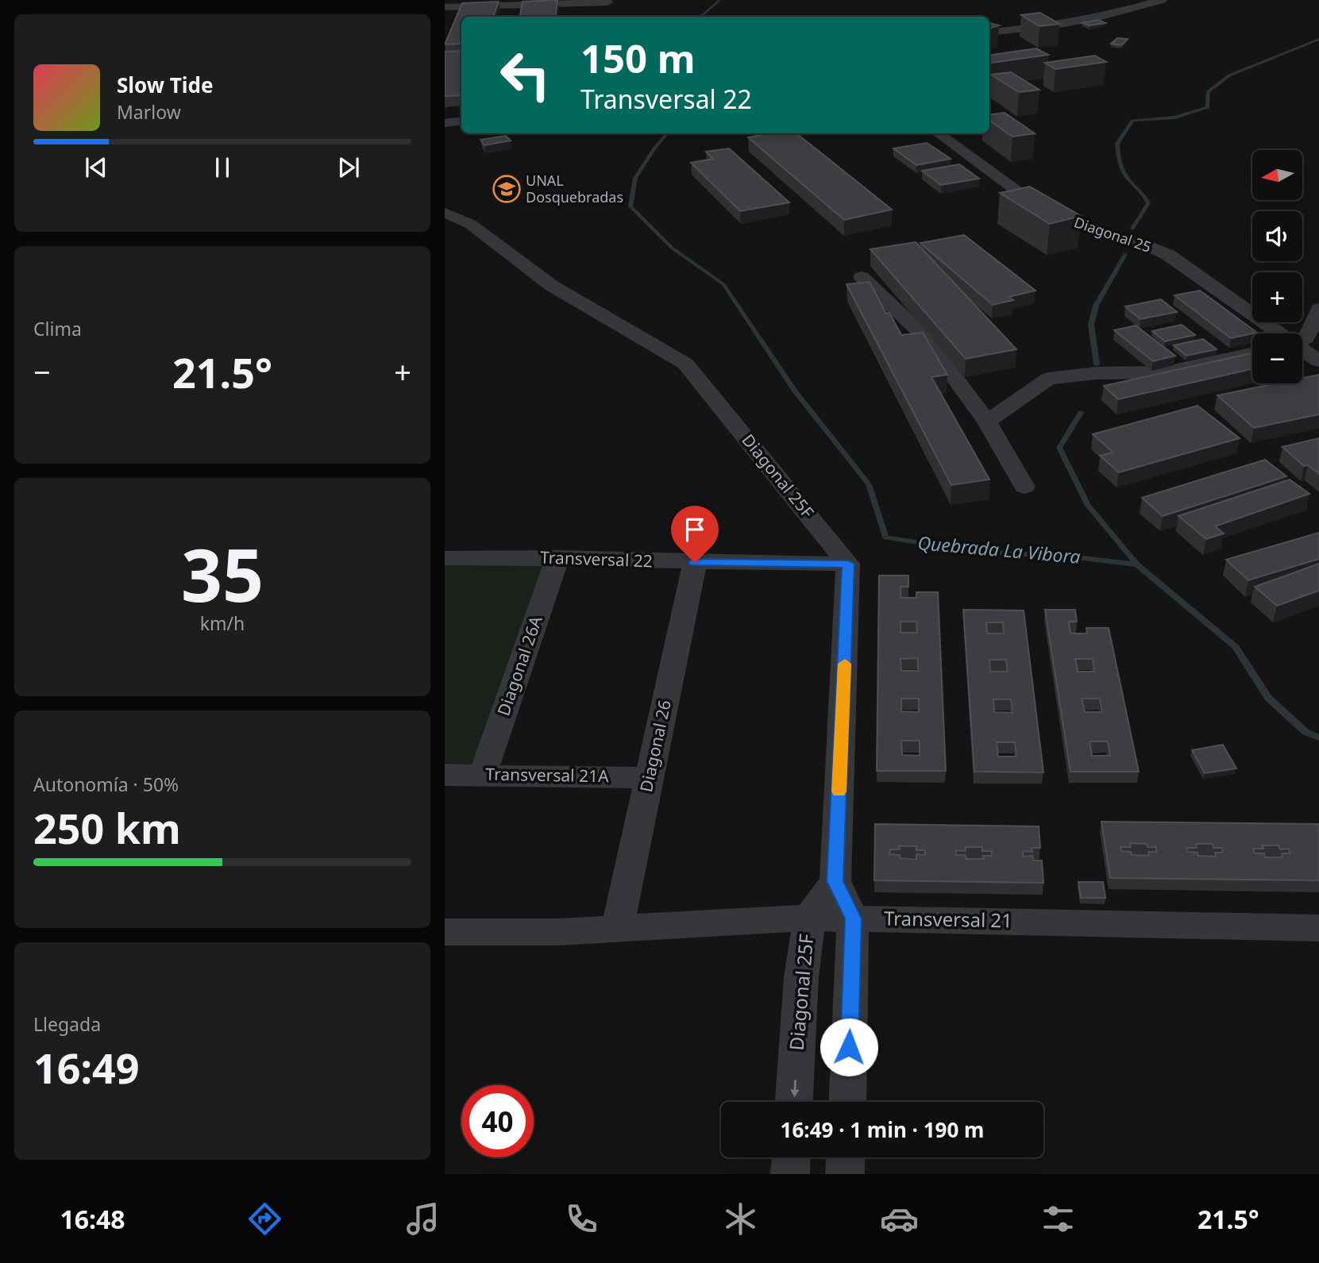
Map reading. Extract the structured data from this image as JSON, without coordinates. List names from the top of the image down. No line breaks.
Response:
{"streets":{"street":["Diagonal 25","Diagonal 25F","Transversal 22","Diagonal 26A","Diagonal 26","Transversal 21A","Transversal 21"]},"crossings":[["Diagonal 25F","Transversal 22"],["Diagonal 25F","Transversal 21"],["Transversal 22","Diagonal 26A"],["Transversal 22","Diagonal 26"],["Diagonal 26A","Transversal 21A"],["Diagonal 26","Transversal 21A"],["Diagonal 26","Transversal 21"]],"water":["Quebrada La Vibora"],"places":{"school or university":["UNAL Dosquebradas"]},"north":"left","page":{"turn":["150 m","Transversal 22"],"song":["Slow Tide","Marlow"],"map_buttons":["+","−"],"tile":["Clima",["35","km/h"],["Autonomía · 50%","250 km"],["Llegada","16:49"]],"heat":["−","21.5°","+"],"limit":"40","trip":"16:49 · 1 min · 190 m","tabs":["16:48","21.5°"]}}
